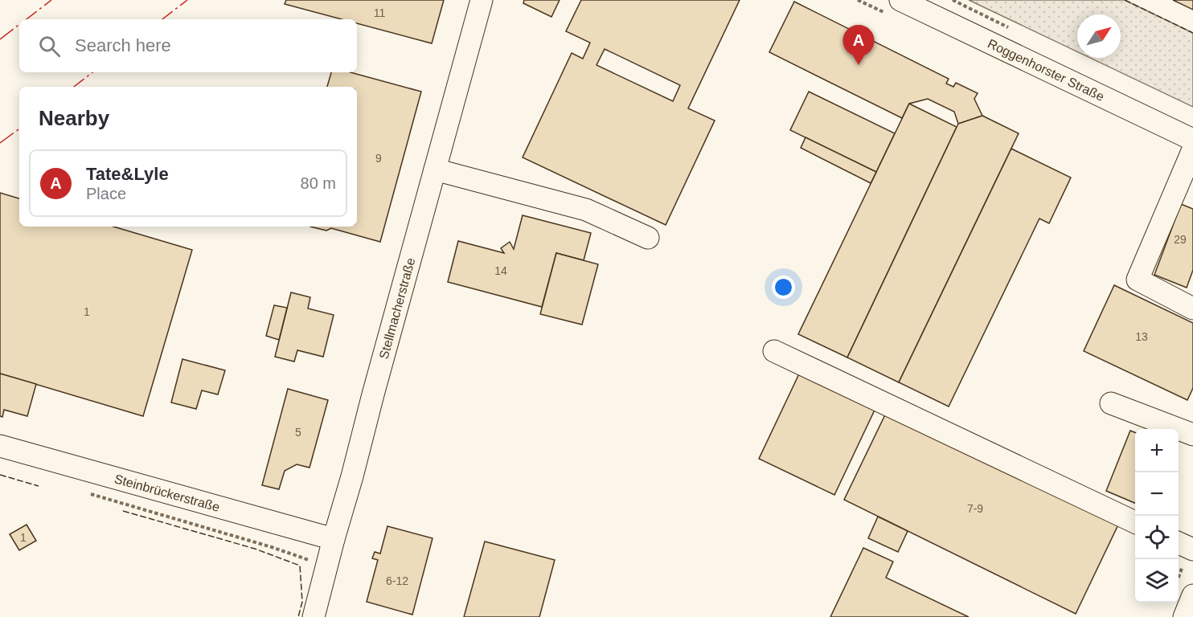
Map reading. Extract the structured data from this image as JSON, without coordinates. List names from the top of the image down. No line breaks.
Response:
{"streets":{"street":["Roggenhorster Straße","Stellmacherstraße","Steinbrückerstraße"]},"crossings":[["Stellmacherstraße","Steinbrückerstraße"]],"house_numbers":["11","9","29","14","1","13","5","7-9","1","6-12"],"north":"top right","page":{"search":"Search here","pins":"A","heading":"Nearby","list":[{"mark":"A","name":"Tate&Lyle","note":"Place","value":"80 m"}],"map_buttons":["+","−"]}}
